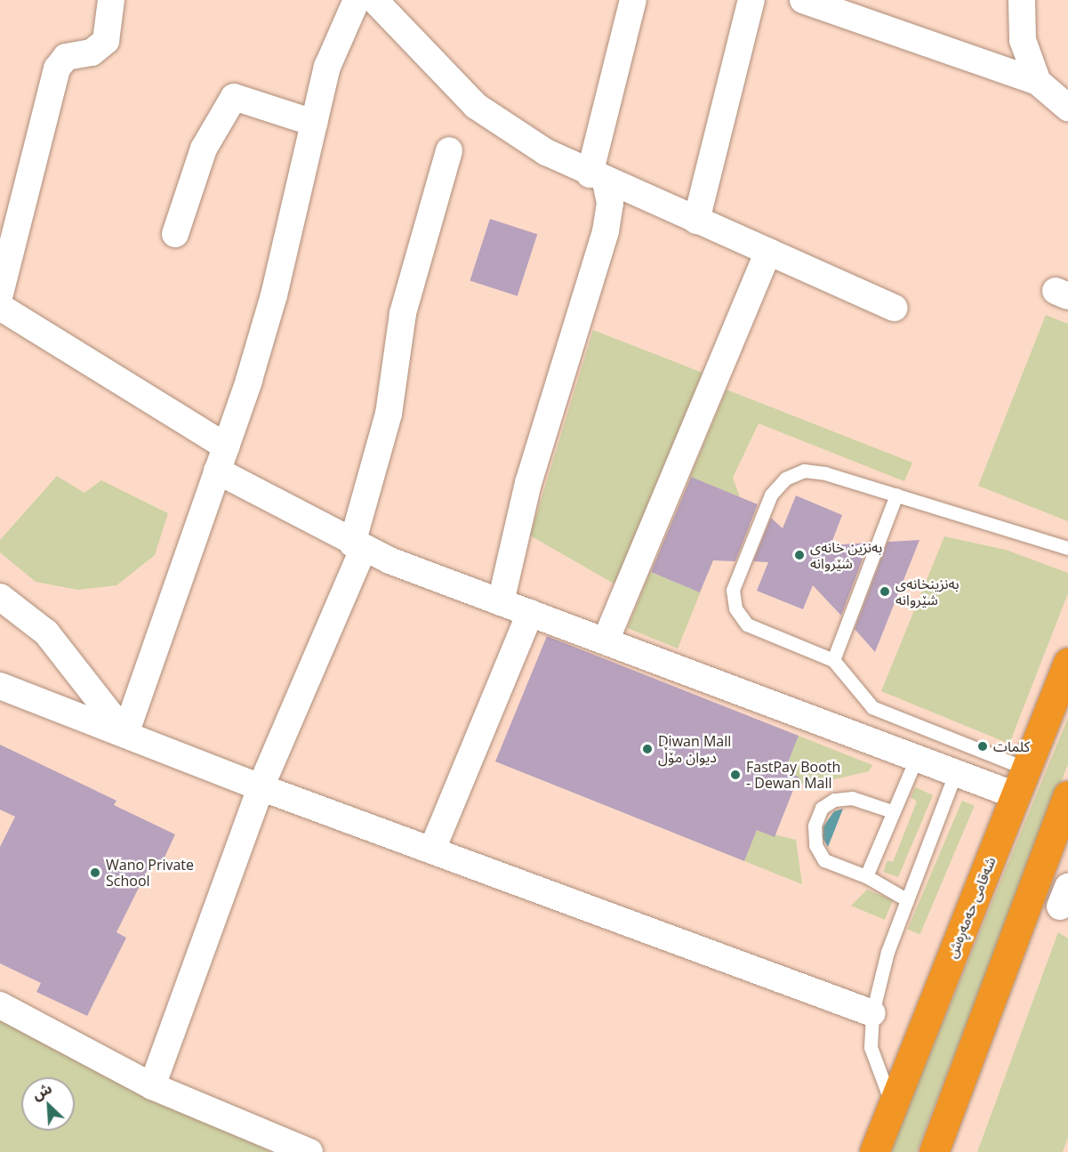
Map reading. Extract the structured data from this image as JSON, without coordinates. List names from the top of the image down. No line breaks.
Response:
{"streets":{"highway":["شەقامی حەمەڕەش"]},"places":["بەنزین خانەی شێروانە","بەنزینخانەی شێروانە","كلمات","Diwan Mall دیوان مۆڵ","FastPay Booth - Dewan Mall","Wano Private School"],"north":"top left"}
